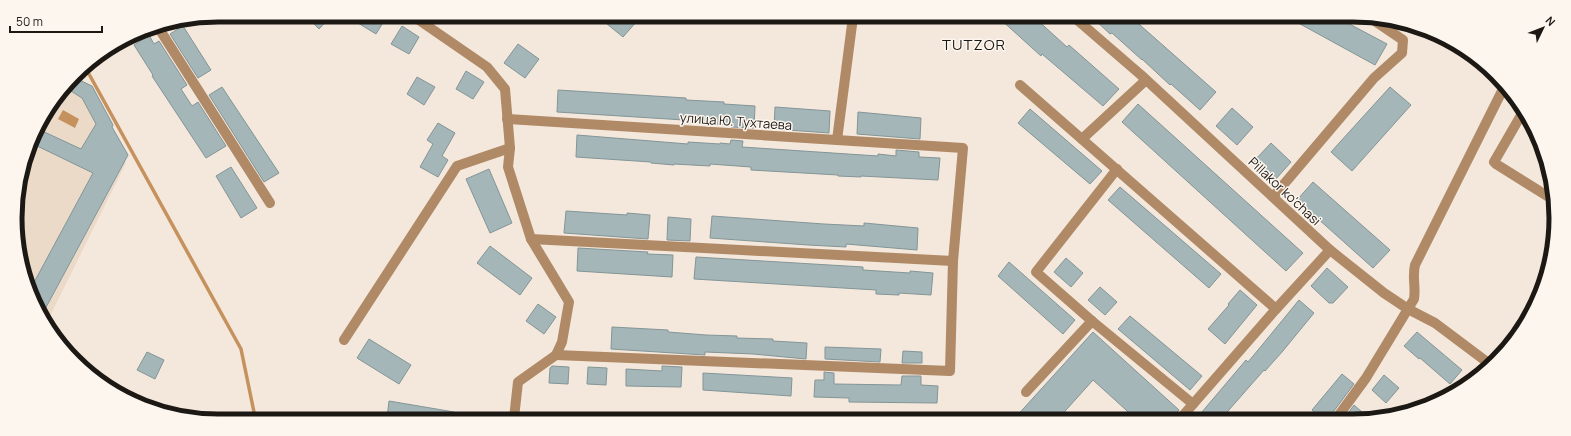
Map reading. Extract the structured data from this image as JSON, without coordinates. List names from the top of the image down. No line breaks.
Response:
{"streets":{"street":["улица Ю. Тухтаева","Pillakor ko'chasi"]},"districts":["TUTZOR"],"scale_bar":"50 m","north":"top right"}
